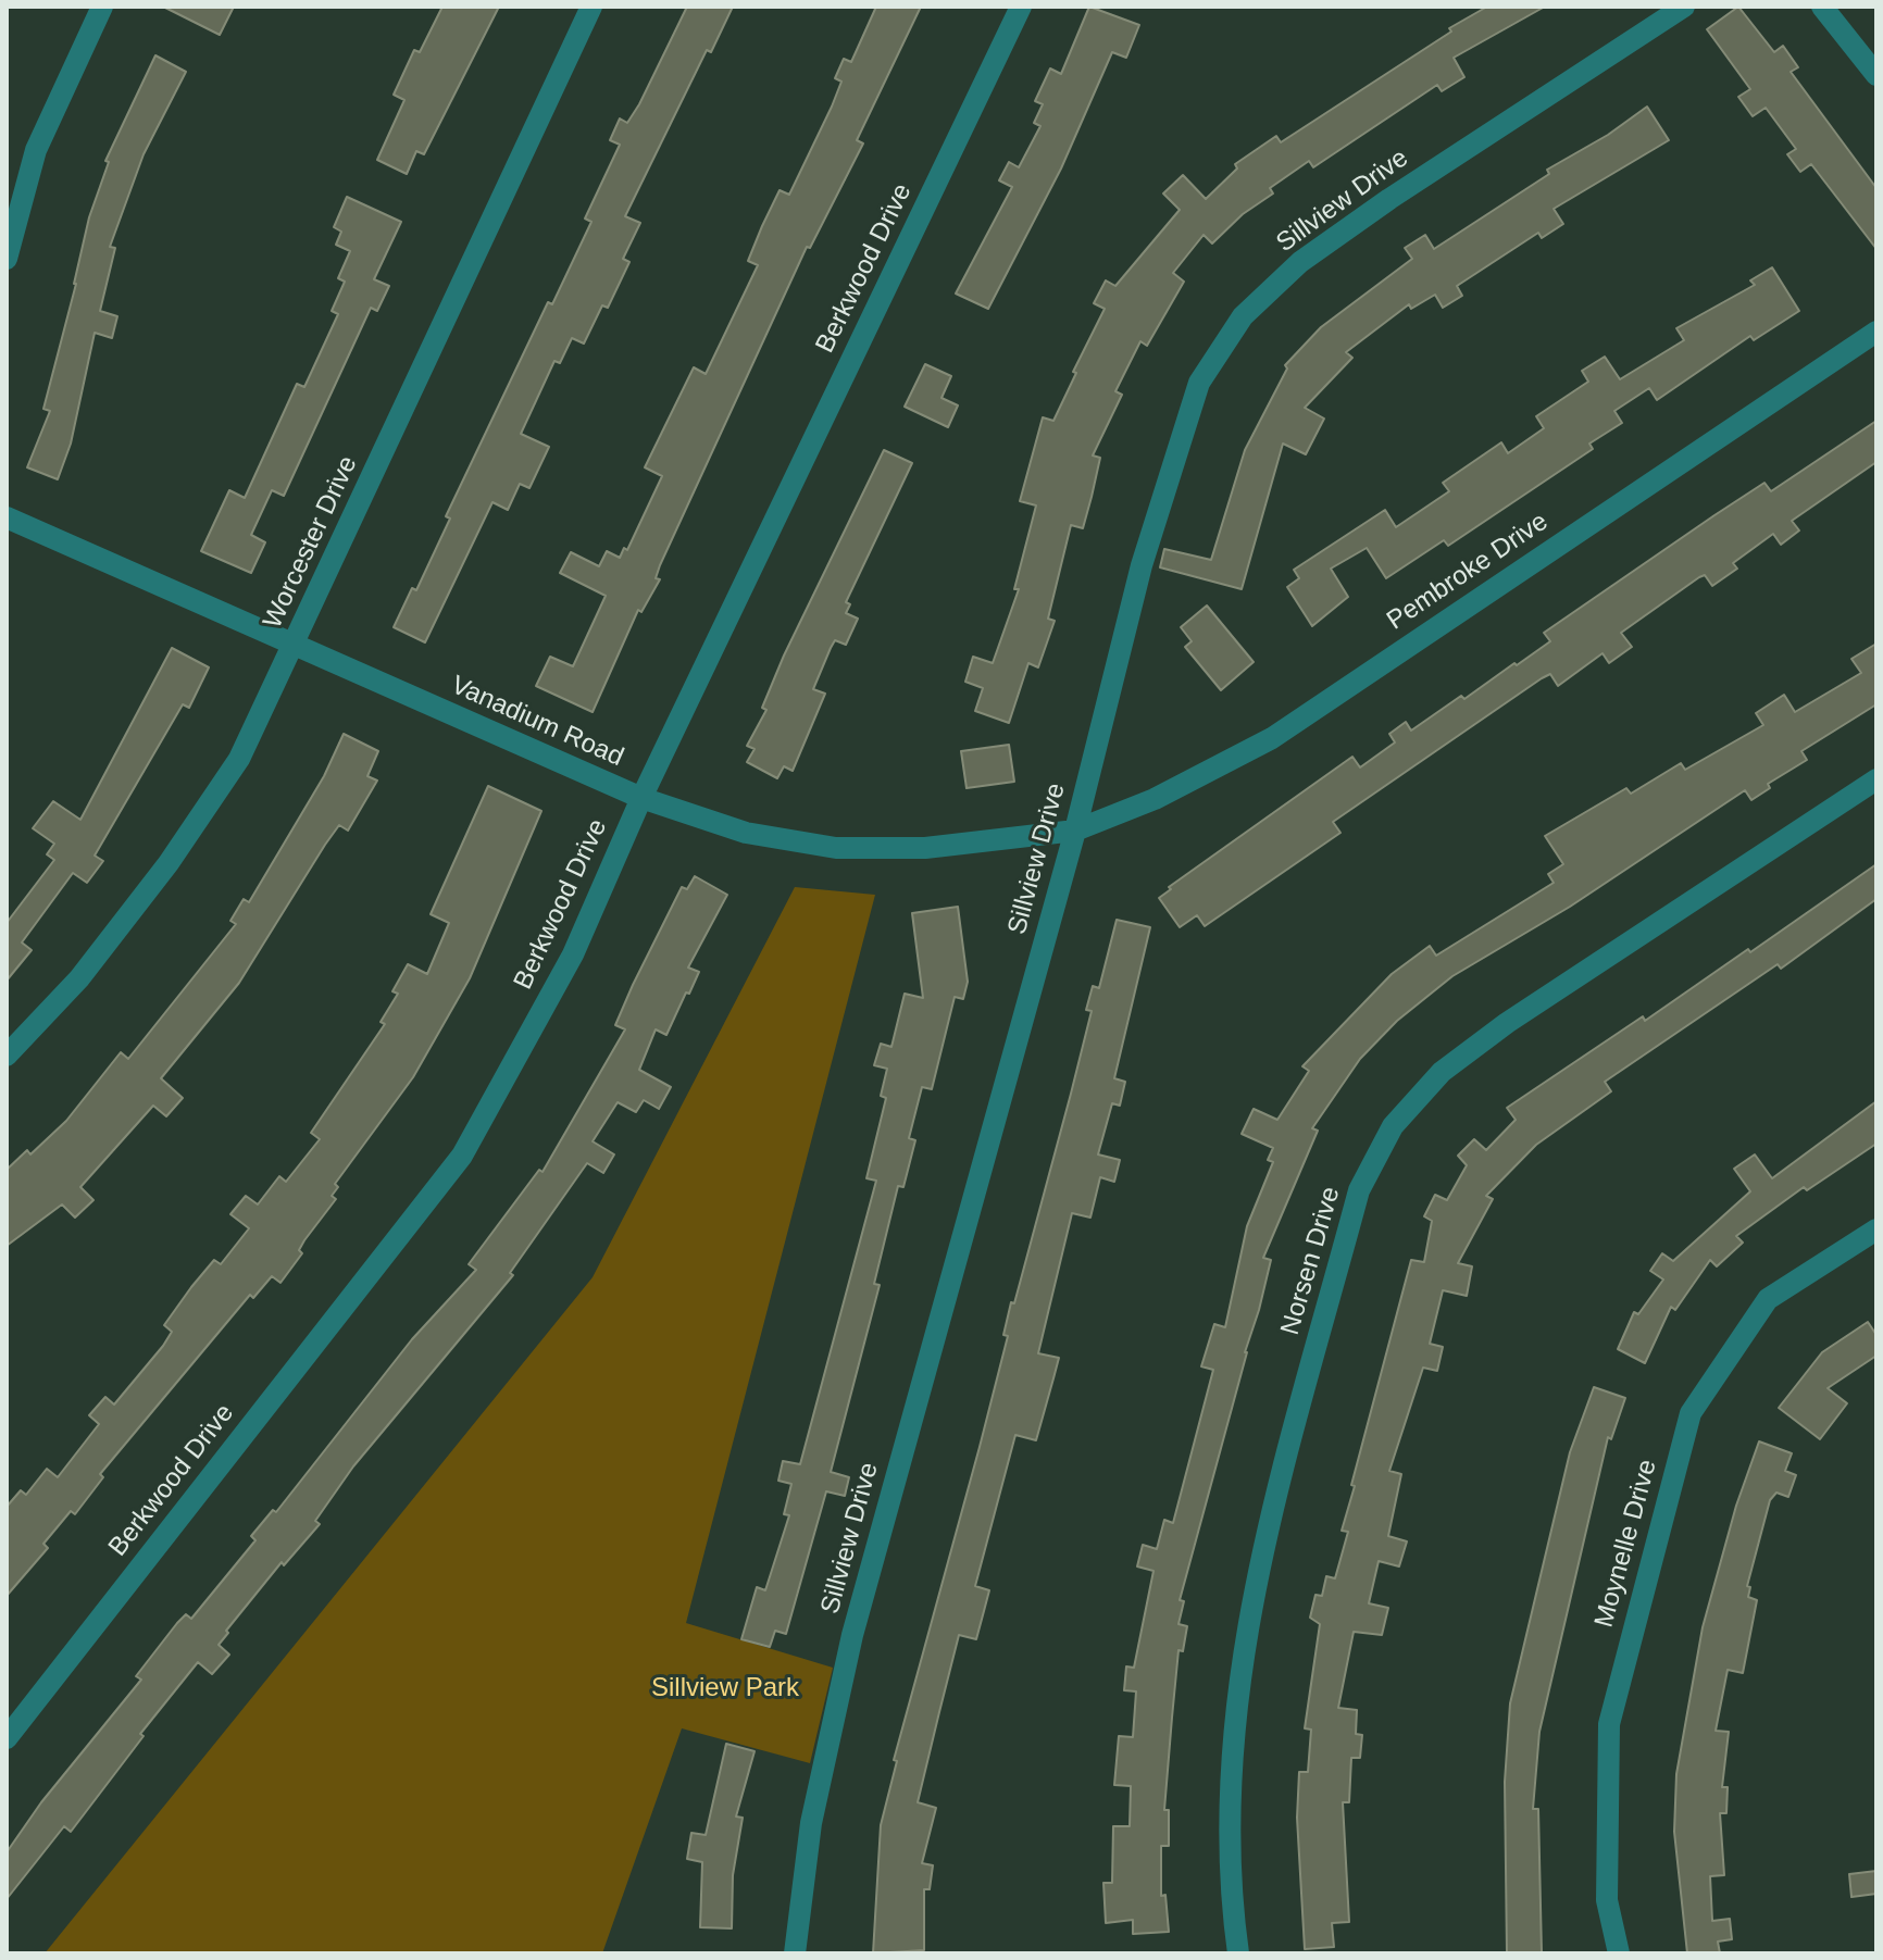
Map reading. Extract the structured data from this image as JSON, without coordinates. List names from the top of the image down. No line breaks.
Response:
{"streets":{"street":["Sillview Drive","Berkwood Drive","Worcester Drive","Pembroke Drive","Vanadium Road","Norsen Drive","Moynelle Drive"]},"crossings":[["Sillview Drive","Pembroke Drive"],["Sillview Drive","Vanadium Road"],["Berkwood Drive","Vanadium Road"],["Worcester Drive","Vanadium Road"],["Pembroke Drive","Vanadium Road"]],"parks":["Sillview Park"]}
